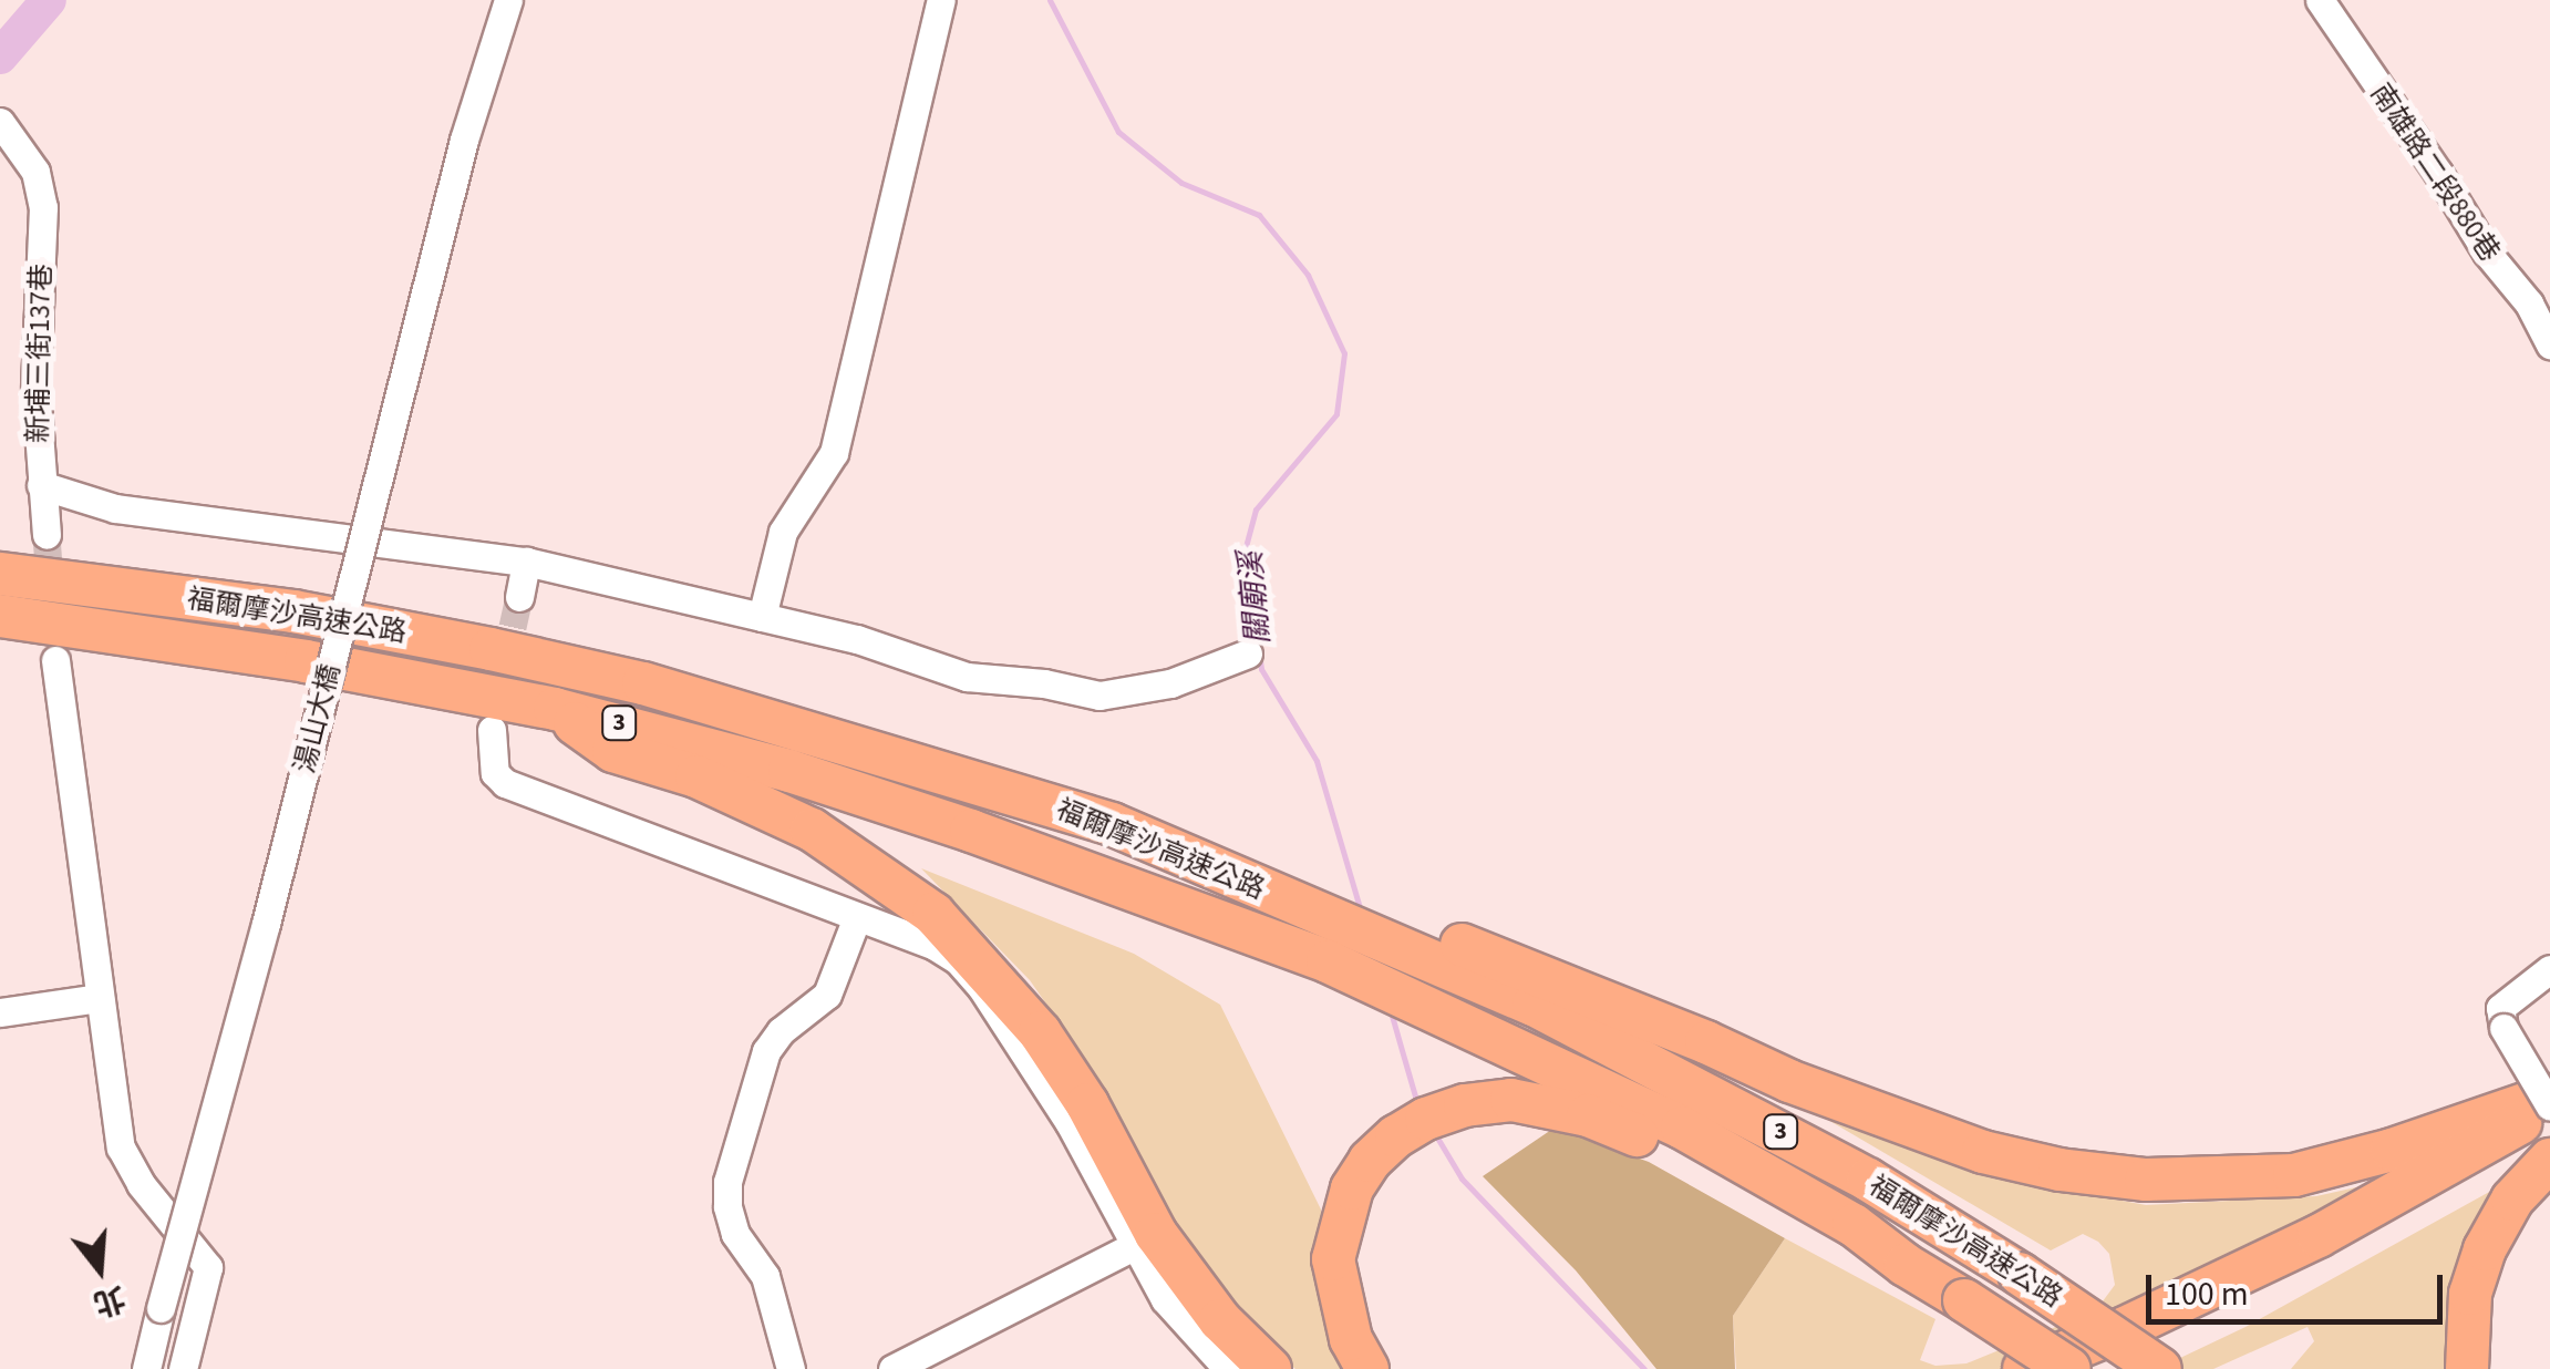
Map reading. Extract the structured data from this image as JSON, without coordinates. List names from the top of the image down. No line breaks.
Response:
{"streets":{"highway":["福爾摩沙高速公路","3"],"street":["南雄路二段880巷","新埔三街137巷","湯山大橋"]},"water":["關廟溪"],"scale_bar":"100 m","north":"bottom"}
